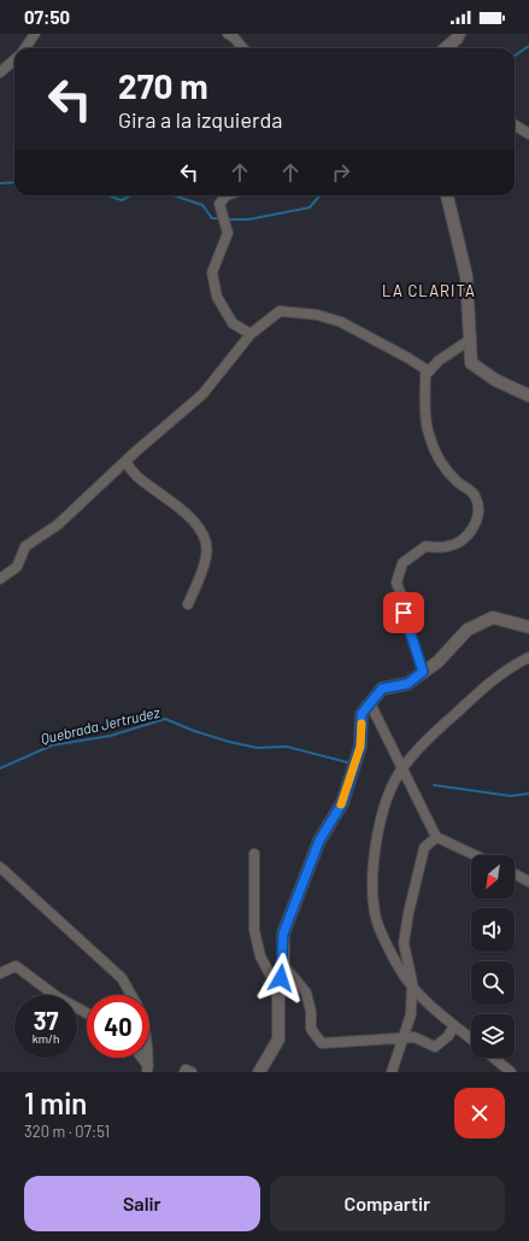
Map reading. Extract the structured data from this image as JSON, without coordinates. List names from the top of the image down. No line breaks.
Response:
{"districts":["LA CLARITA"],"water":["Quebrada Jertrudez"],"north":"bottom left","page":{"status":"07:50","turn":["270 m","Gira a la izquierda"],"speed":"37 km/h","limit":"40","heading":["1 min","320 m · 07:51"],"buttons":["Salir","Compartir"]}}
